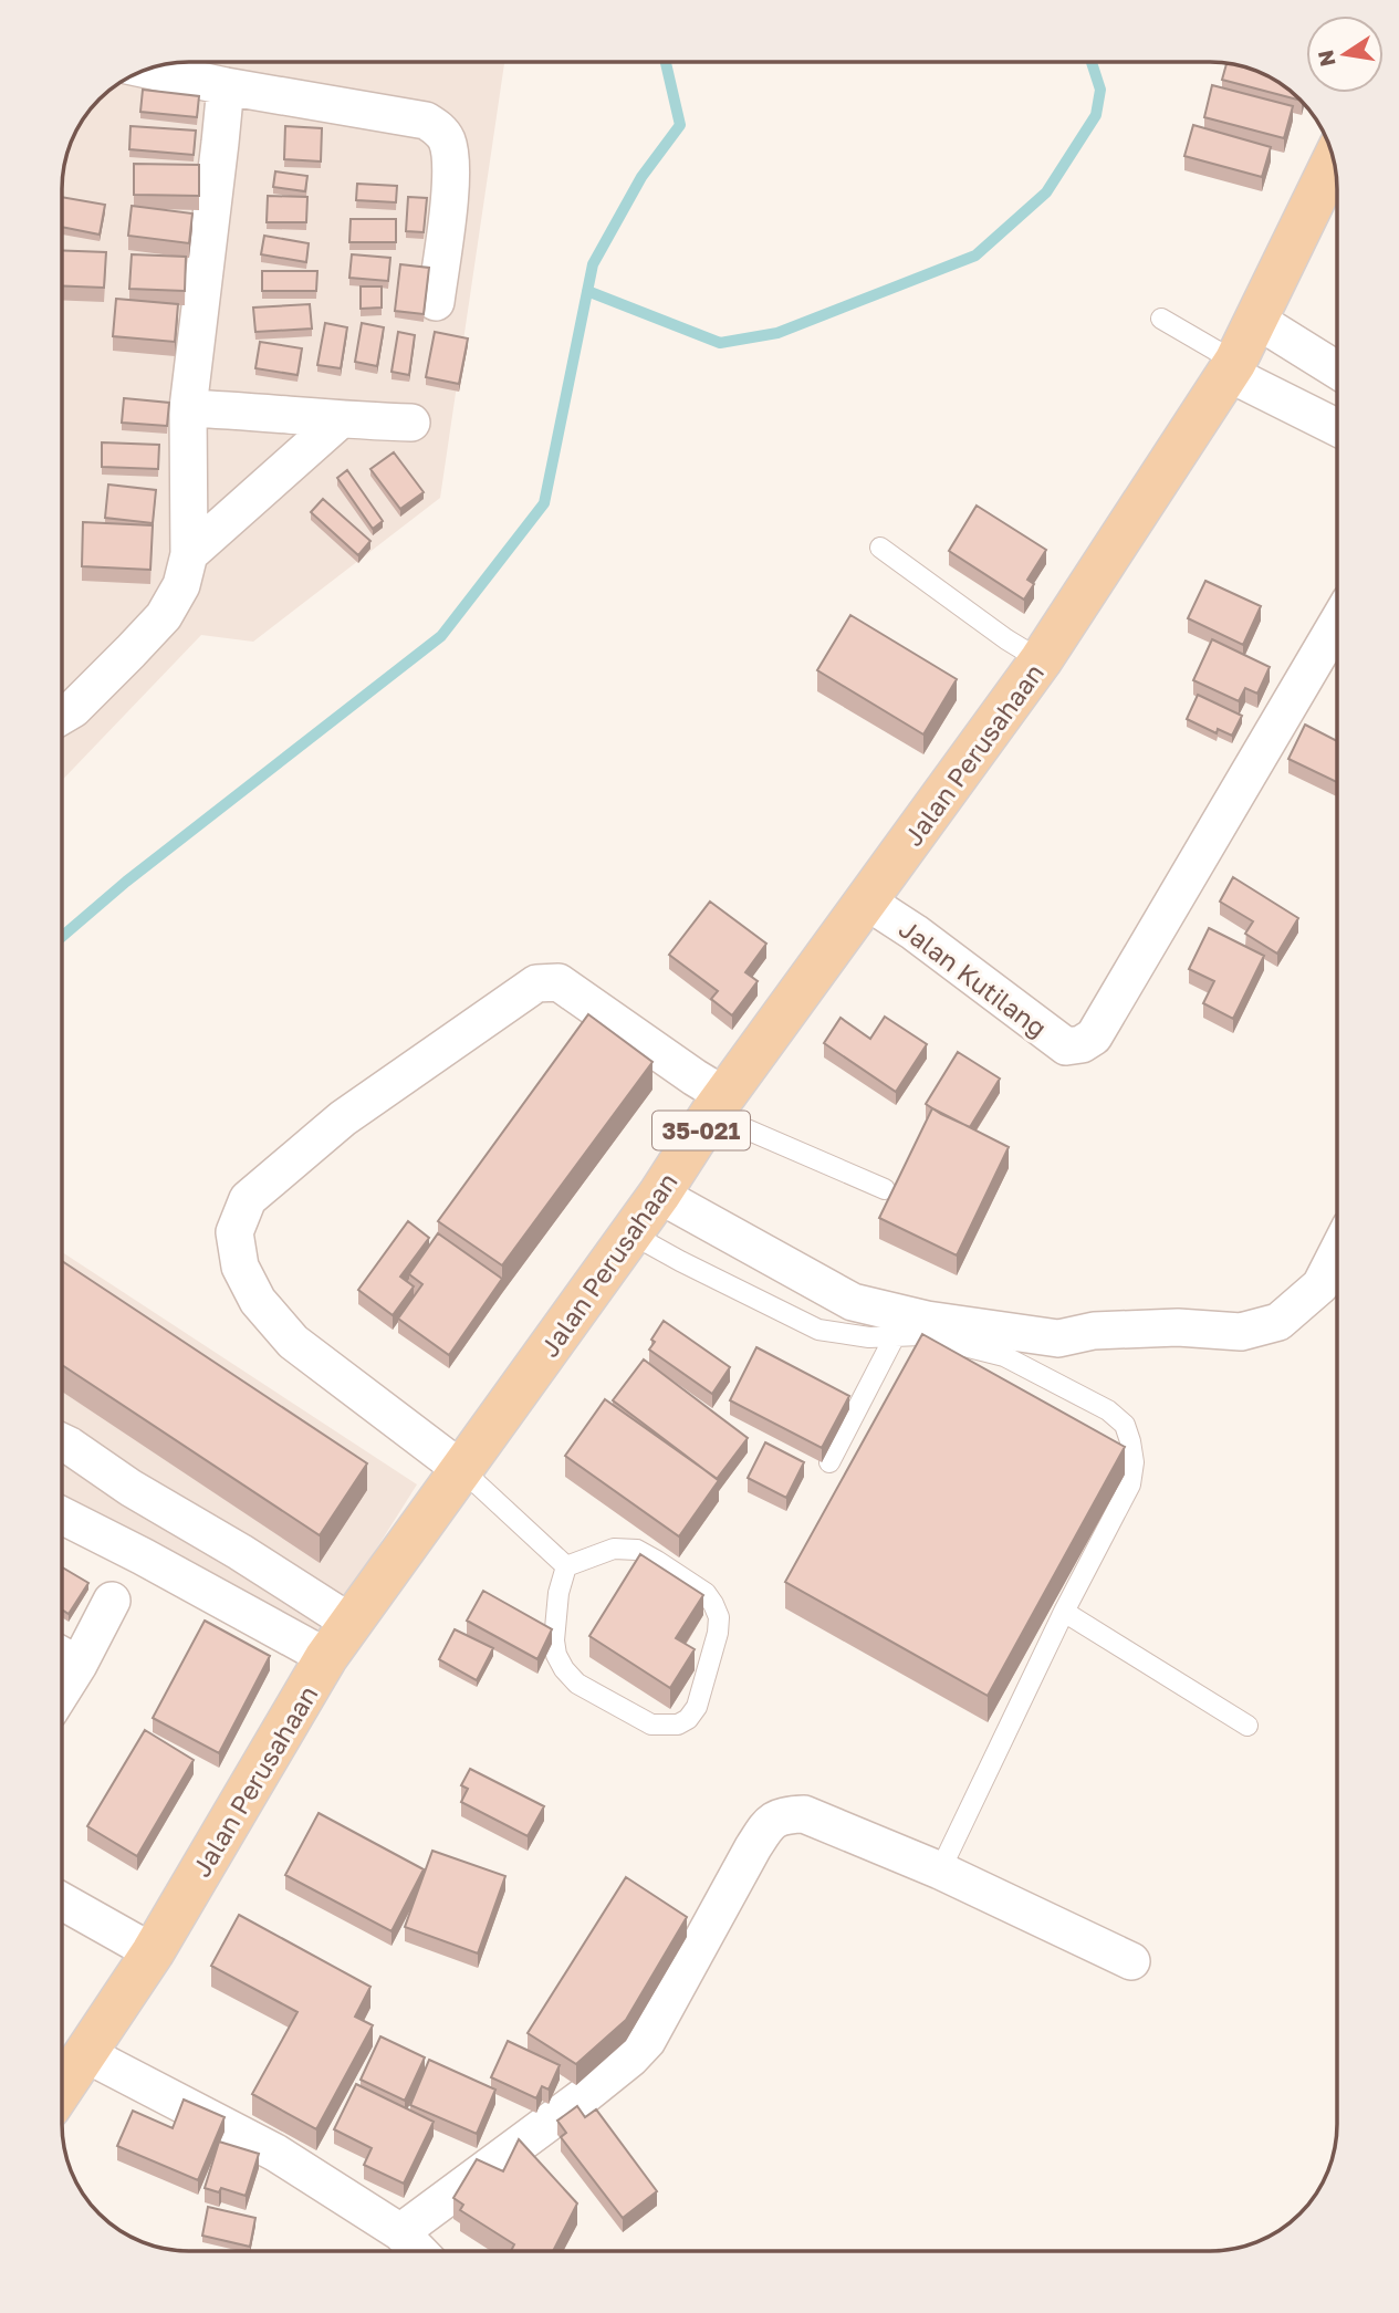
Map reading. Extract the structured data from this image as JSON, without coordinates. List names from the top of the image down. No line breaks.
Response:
{"streets":{"main road":["Jalan Perusahaan","35-021"],"street":["Jalan Kutilang"]},"crossings":[["Jalan Perusahaan","Jalan Kutilang"]],"north":"left"}
